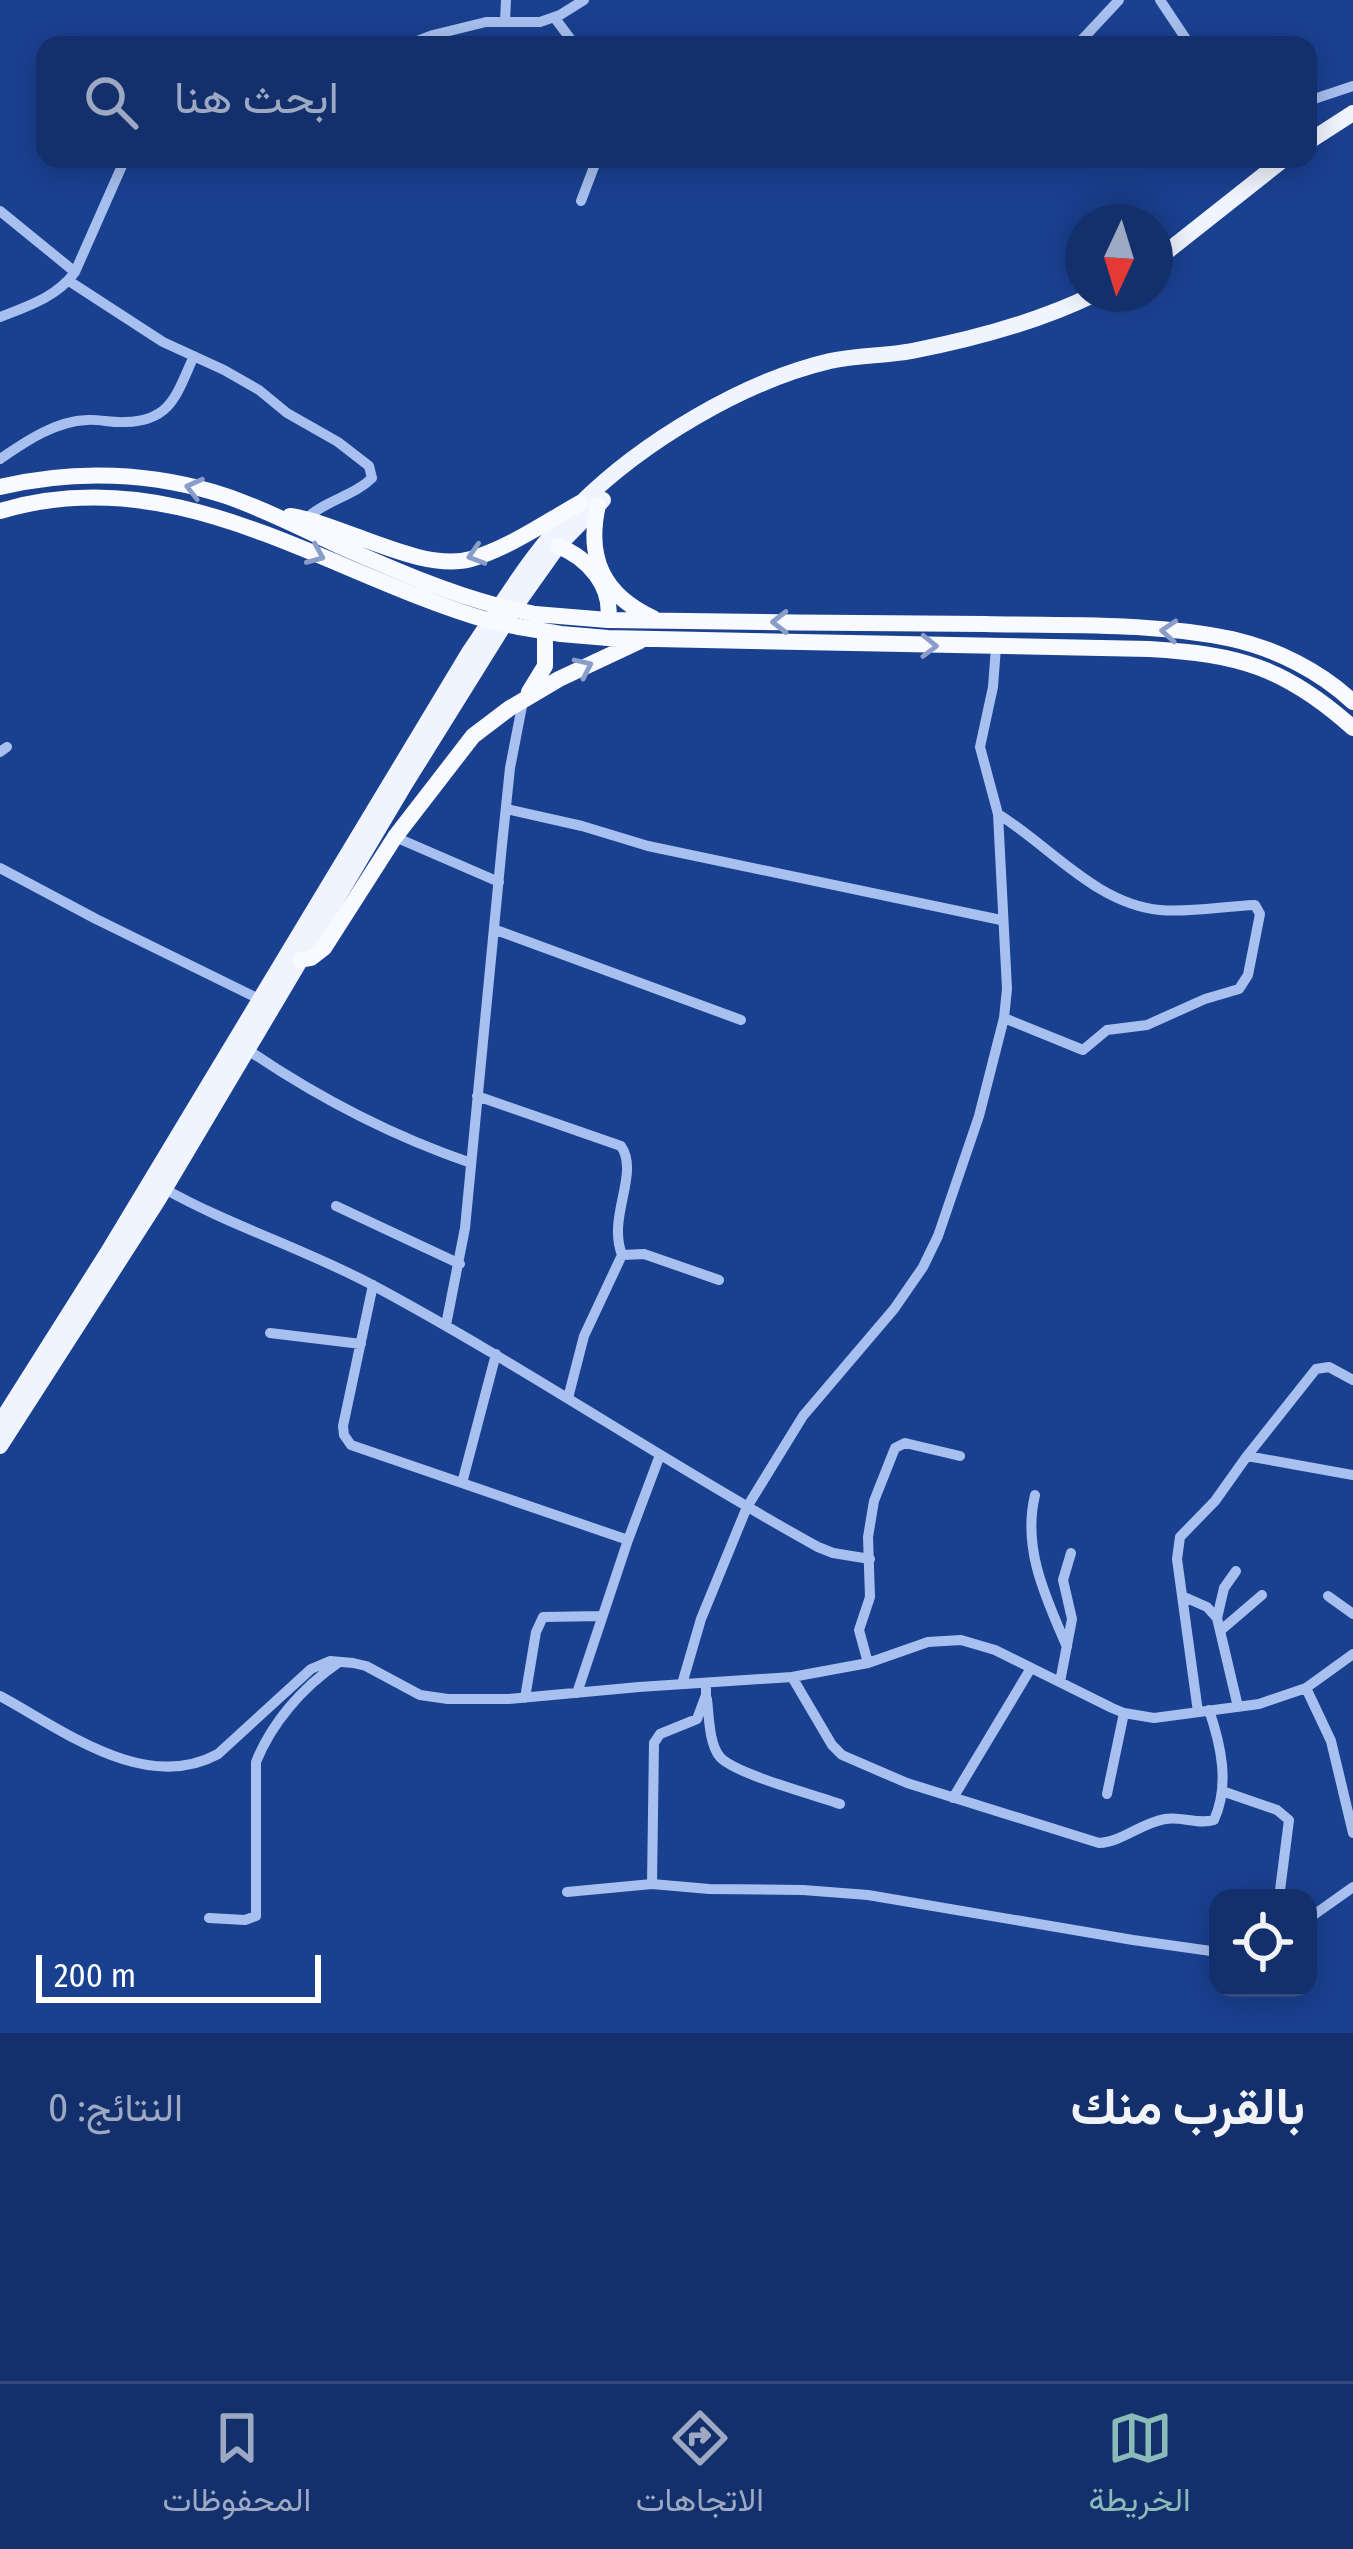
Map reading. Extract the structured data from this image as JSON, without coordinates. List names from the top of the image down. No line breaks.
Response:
{"scale_bar":"200 m","north":"bottom","page":{"search":"ابحث هنا","scale":"200 m","heading":["بالقرب منك","النتائج: 0"],"nav":["الخريطة","الاتجاهات","المحفوظات"]}}
